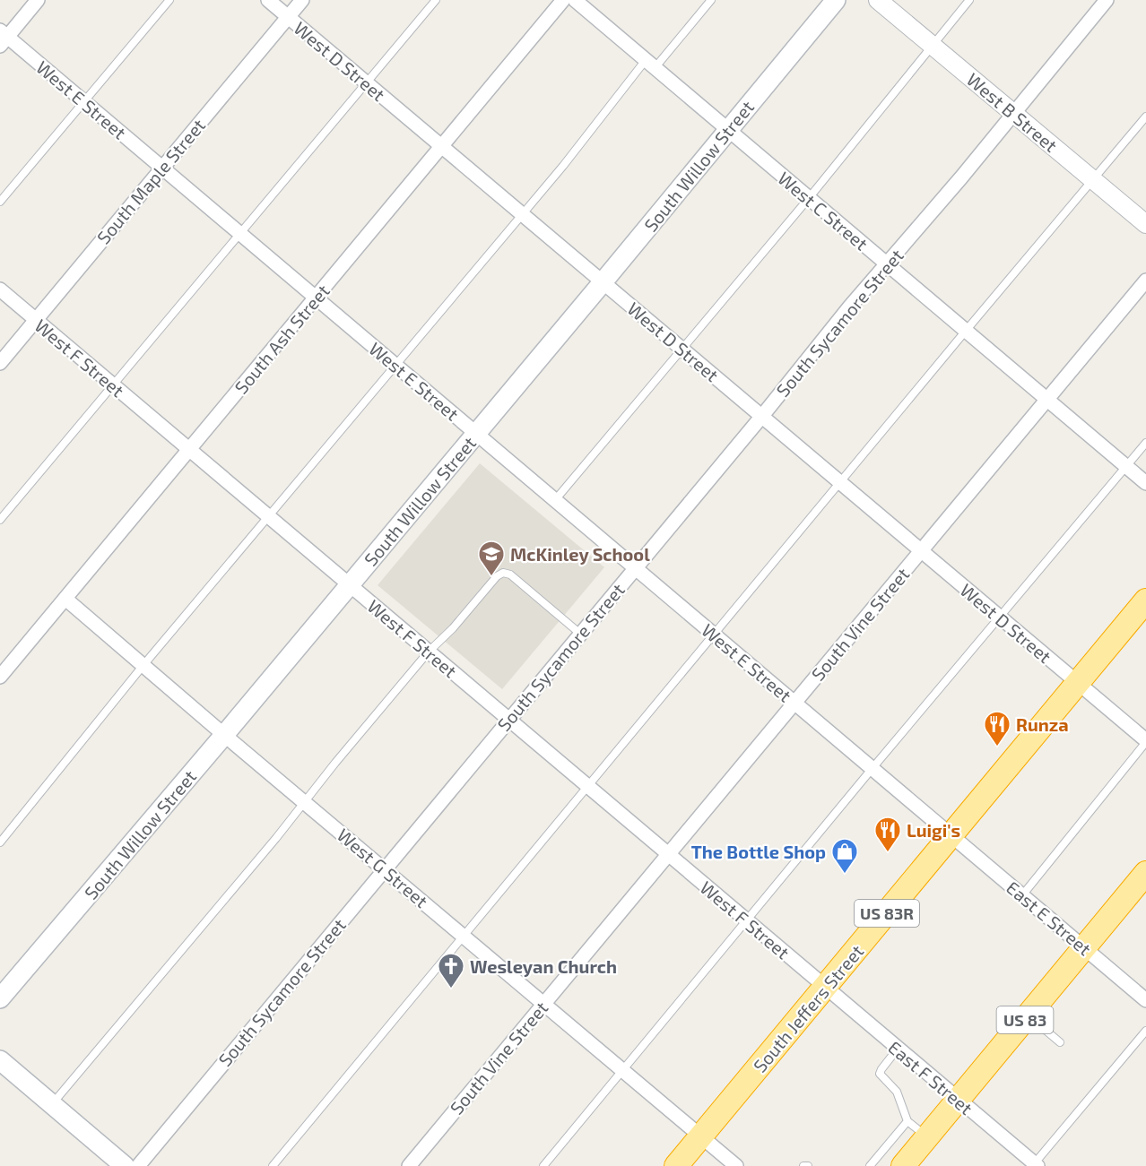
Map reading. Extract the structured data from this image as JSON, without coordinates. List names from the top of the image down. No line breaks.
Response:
{"streets":{"highway":["US 83R","South Jeffers Street","US 83"],"main road":["South Willow Street"],"street":["West D Street","West E Street","West B Street","South Maple Street","West C Street","South Sycamore Street","South Ash Street","West F Street","South Vine Street","West G Street","East E Street","East F Street"]},"crossings":[["West D Street","South Willow Street"],["West D Street","South Maple Street"],["West D Street","South Sycamore Street"],["West D Street","South Ash Street"],["West D Street","South Vine Street"],["West D Street","South Jeffers Street"],["West E Street","South Willow Street"],["West E Street","South Maple Street"],["West E Street","South Sycamore Street"],["West E Street","South Ash Street"],["West E Street","South Vine Street"],["West E Street","East E Street"],["West E Street","South Jeffers Street"],["West B Street","South Sycamore Street"],["South Willow Street","West C Street"],["South Willow Street","West F Street"],["South Willow Street","West G Street"],["South Maple Street","West F Street"],["West C Street","South Sycamore Street"],["West C Street","South Vine Street"],["South Sycamore Street","West F Street"],["South Sycamore Street","West G Street"],["South Ash Street","West F Street"],["South Ash Street","West G Street"],["West F Street","South Vine Street"],["West F Street","South Jeffers Street"],["West F Street","East F Street"],["South Vine Street","West G Street"],["West G Street","South Jeffers Street"],["East E Street","South Jeffers Street"],["East E Street","US 83"],["South Jeffers Street","East F Street"],["US 83","East F Street"]],"places":{"school or university":["McKinley School"],"restaurant":["Runza","Luigi's"],"shop":["The Bottle Shop"],"church":["Wesleyan Church"]}}
